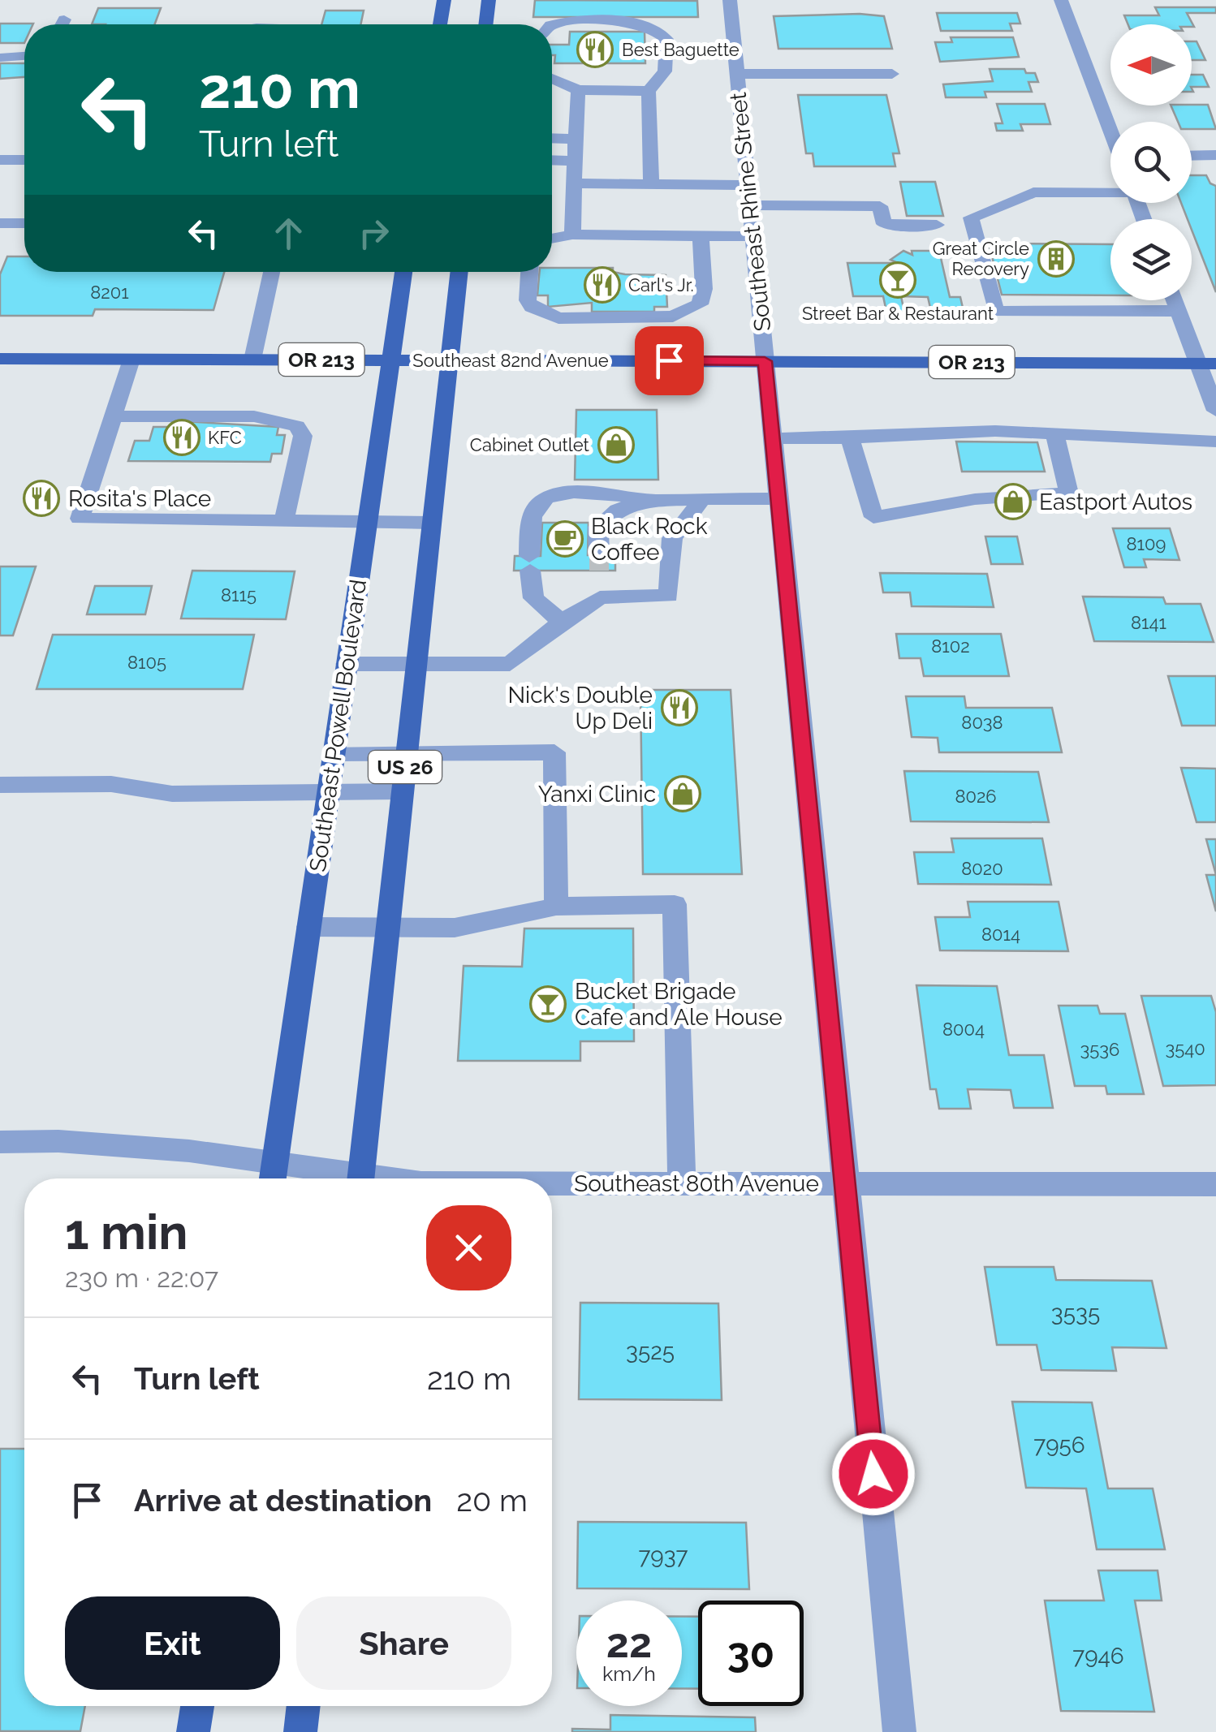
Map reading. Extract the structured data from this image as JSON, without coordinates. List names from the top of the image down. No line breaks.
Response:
{"streets":{"main road":["OR 213","Southeast 82nd Avenue","Southeast Powell Boulevard","US 26"],"street":["Southeast Rhine Street","Southeast 80th Avenue"]},"crossings":[["Southeast Rhine Street","Southeast 82nd Avenue"],["Southeast Rhine Street","Southeast 80th Avenue"],["Southeast 82nd Avenue","Southeast Powell Boulevard"],["Southeast 82nd Avenue","US 26"],["Southeast Powell Boulevard","Southeast 80th Avenue"]],"places":{"restaurant":["Best Baguette","Carl's Jr.","KFC","Rosita's Place","Nick's Double Up Deli"],"building":["Great Circle Recovery"],"bar":["Street Bar & Restaurant","Bucket Brigade Cafe and Ale House"],"shop":["Cabinet Outlet","Eastport Autos","Yanxi Clinic"],"cafe":["Black Rock Coffee"]},"house_numbers":["8201","8109","8115","8141","8102","8105","8038","8026","8020","8014","8004","3540","3536","3535","3525","7956","7937","7946"],"north":"left","page":{"turn":["210 m","Turn left"],"heading":["1 min","230 m · 22:07"],"list":[{"name":"Turn left","value":"210 m"},{"name":"Arrive at destination","value":"20 m"}],"buttons":["Exit","Share"],"speed":"22 km/h","limit":"30"}}
